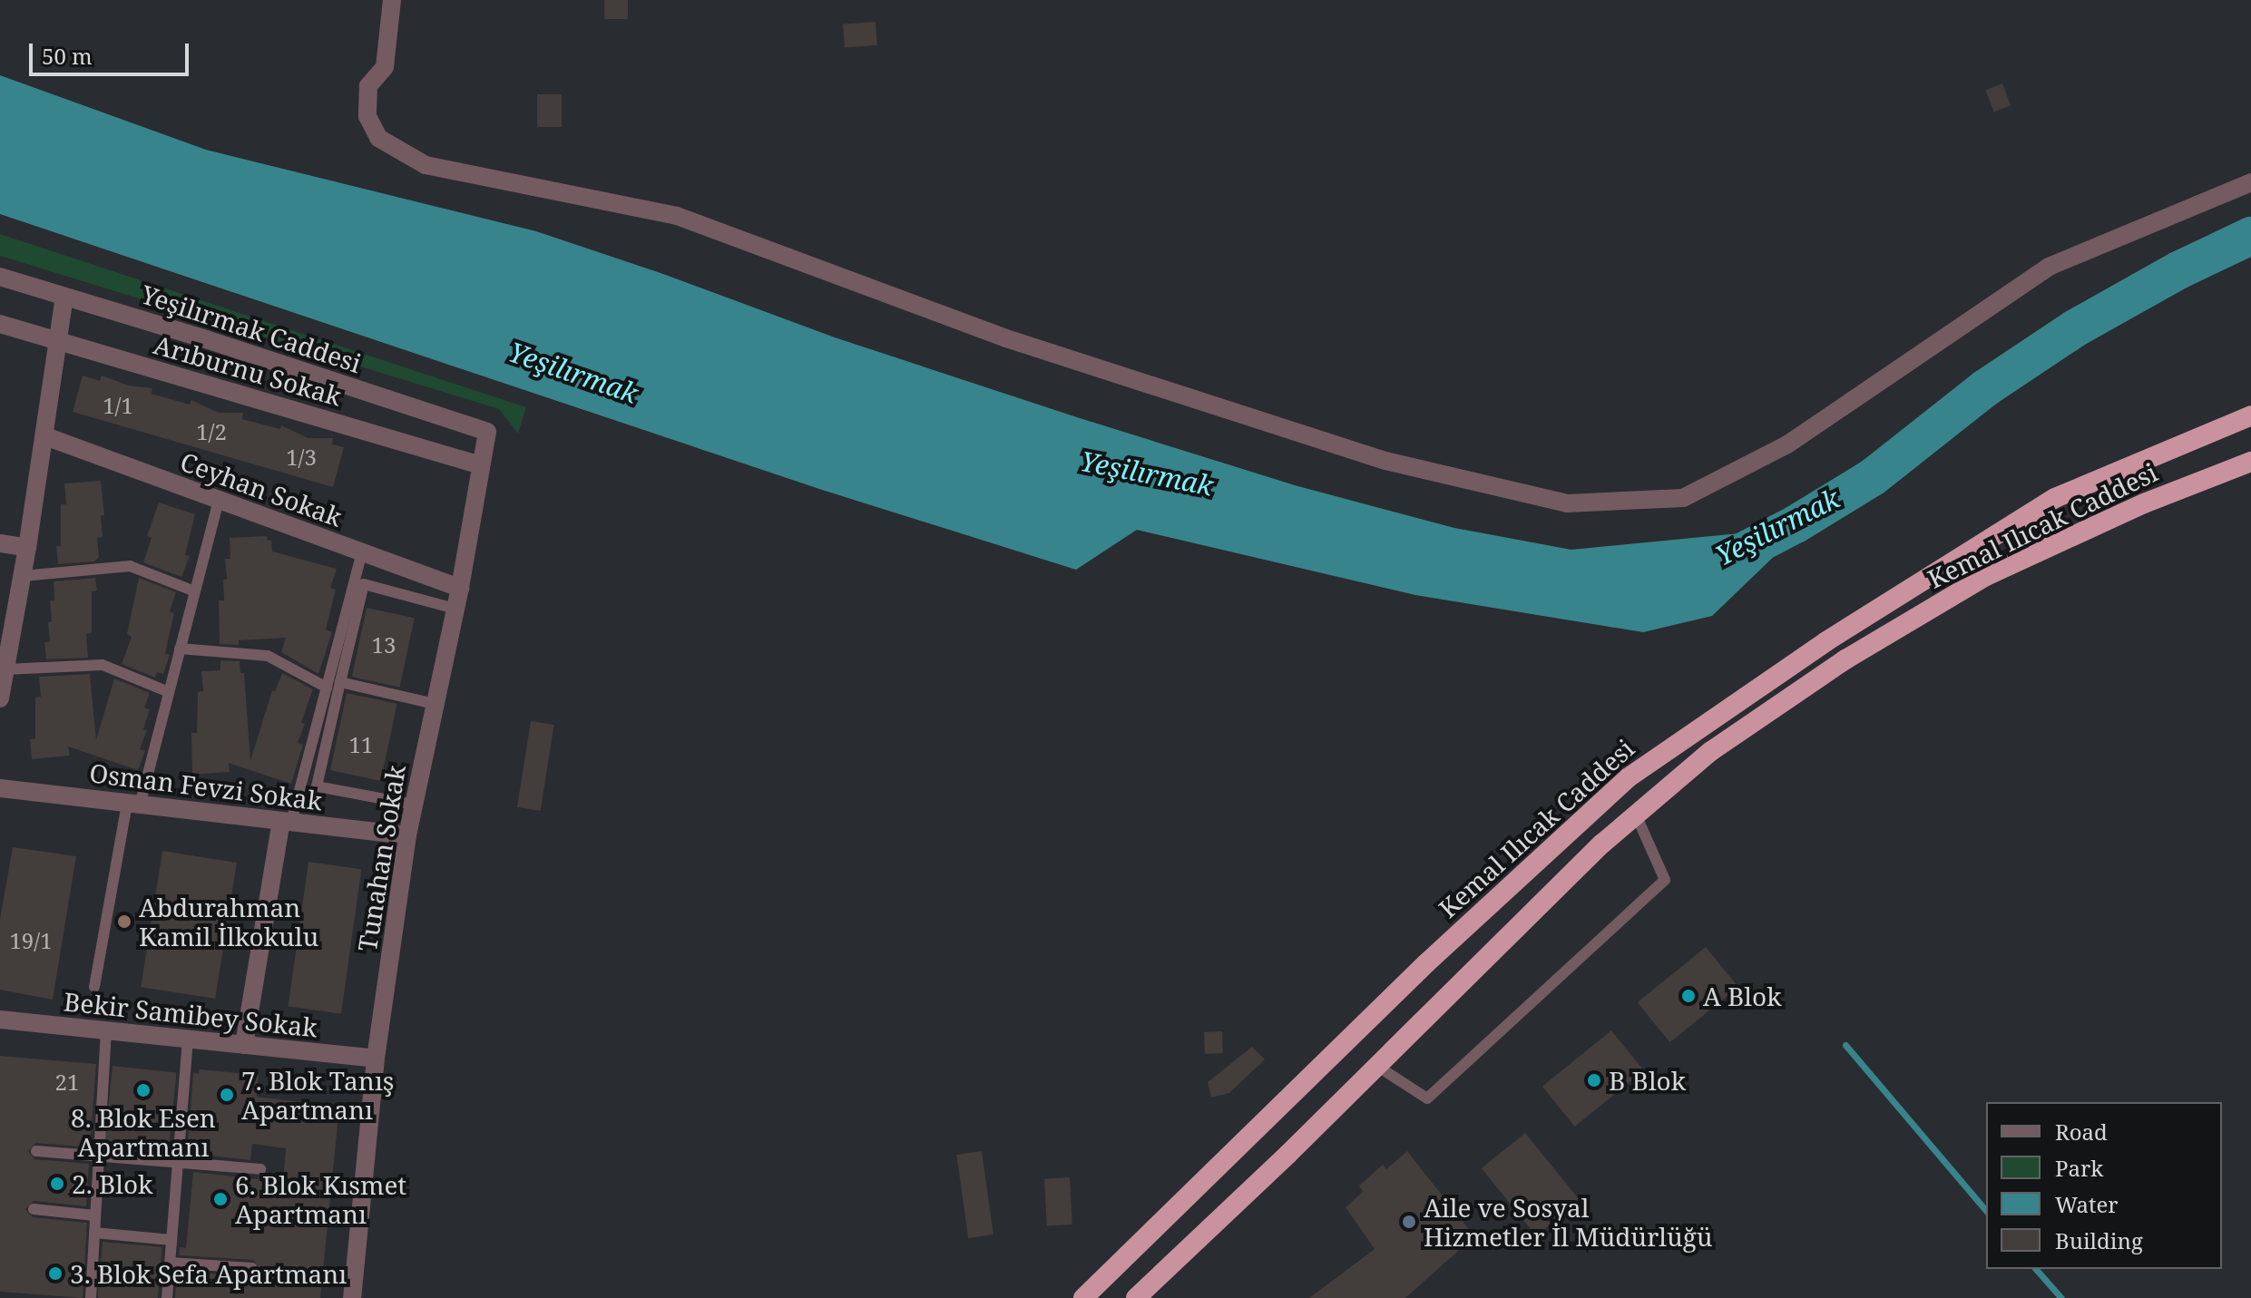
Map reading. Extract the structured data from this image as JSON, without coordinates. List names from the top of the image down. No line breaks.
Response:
{"streets":{"highway":["Kemal Ilıcak Caddesi"],"street":["Yeşilırmak Caddesi","Arıburnu Sokak","Ceyhan Sokak","Osman Fevzi Sokak","Tunahan Sokak","Bekir Samibey Sokak"]},"crossings":[["Yeşilırmak Caddesi","Tunahan Sokak"],["Arıburnu Sokak","Tunahan Sokak"],["Ceyhan Sokak","Tunahan Sokak"],["Osman Fevzi Sokak","Tunahan Sokak"],["Tunahan Sokak","Bekir Samibey Sokak"]],"water":["Yeşilırmak"],"places":["Abdurahman Kamil İlkokulu","A Blok","B Blok","8. Blok Esen Apartmanı","7. Blok Tanış Apartmanı","2. Blok","6. Blok Kısmet Apartmanı","Aile ve Sosyal Hizmetler İl Müdürlüğü","3. Blok Sefa Apartmanı"],"house_numbers":["1/1","1/2","1/3","13","11","19/1","21"],"legend":["Road","Park","Water","Building"],"scale_bar":"50 m"}
